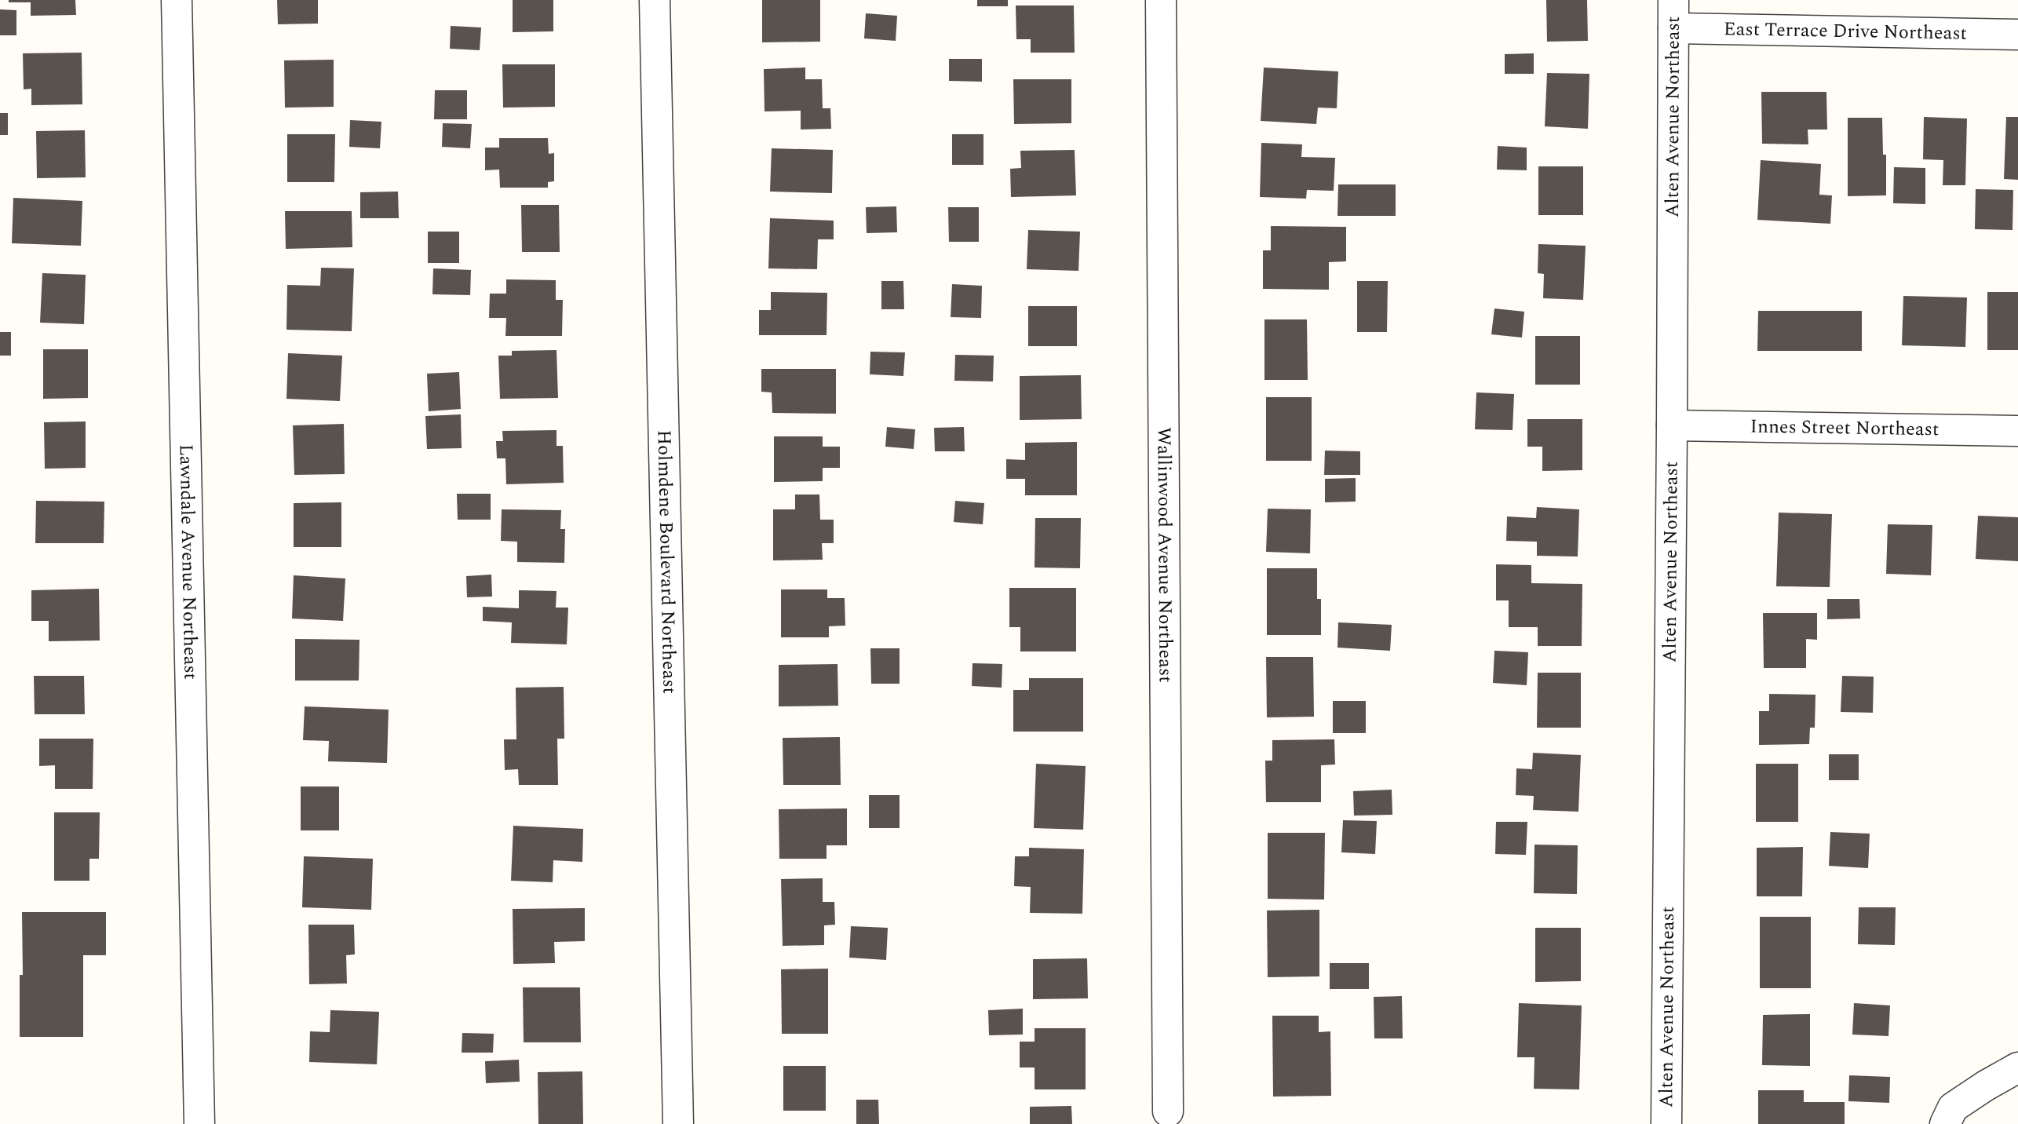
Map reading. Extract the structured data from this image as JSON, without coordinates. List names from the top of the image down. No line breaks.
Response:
{"streets":{"street":["East Terrace Drive Northeast","Alten Avenue Northeast","Innes Street Northeast","Wallinwood Avenue Northeast","Lawndale Avenue Northeast","Holmdene Boulevard Northeast"]},"crossings":[["East Terrace Drive Northeast","Alten Avenue Northeast"],["Alten Avenue Northeast","Innes Street Northeast"]]}
